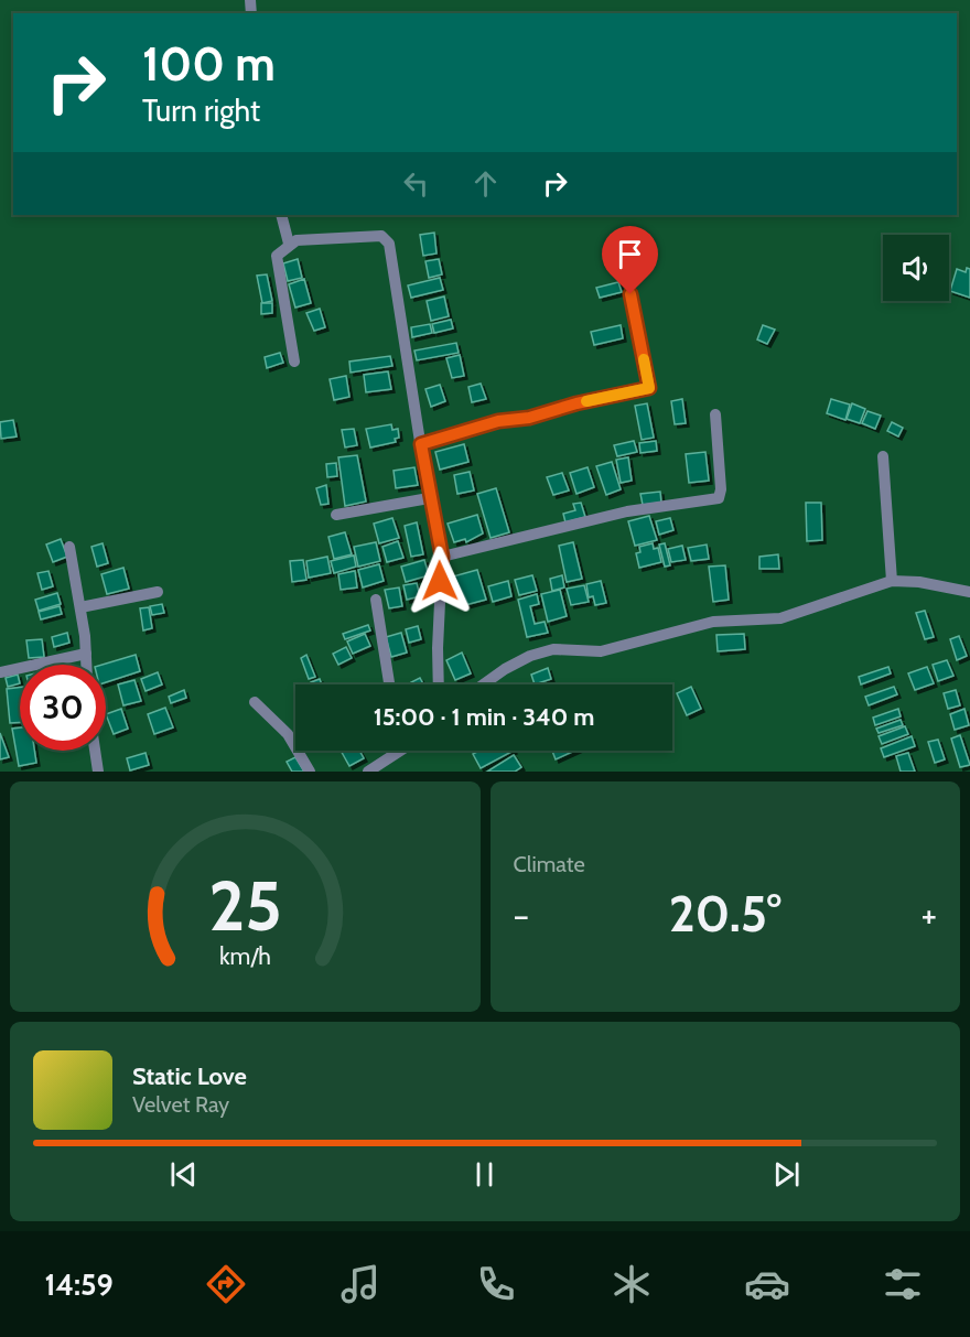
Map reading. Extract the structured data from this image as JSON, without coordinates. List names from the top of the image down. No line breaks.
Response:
{"page":{"turn":["100 m","Turn right"],"limit":"30","trip":"15:00 · 1 min · 340 m","tile":"Climate","heat":["−","20.5°","+"],"song":["Static Love","Velvet Ray"],"tabs":"14:59","gauge":["25","km/h"]}}
